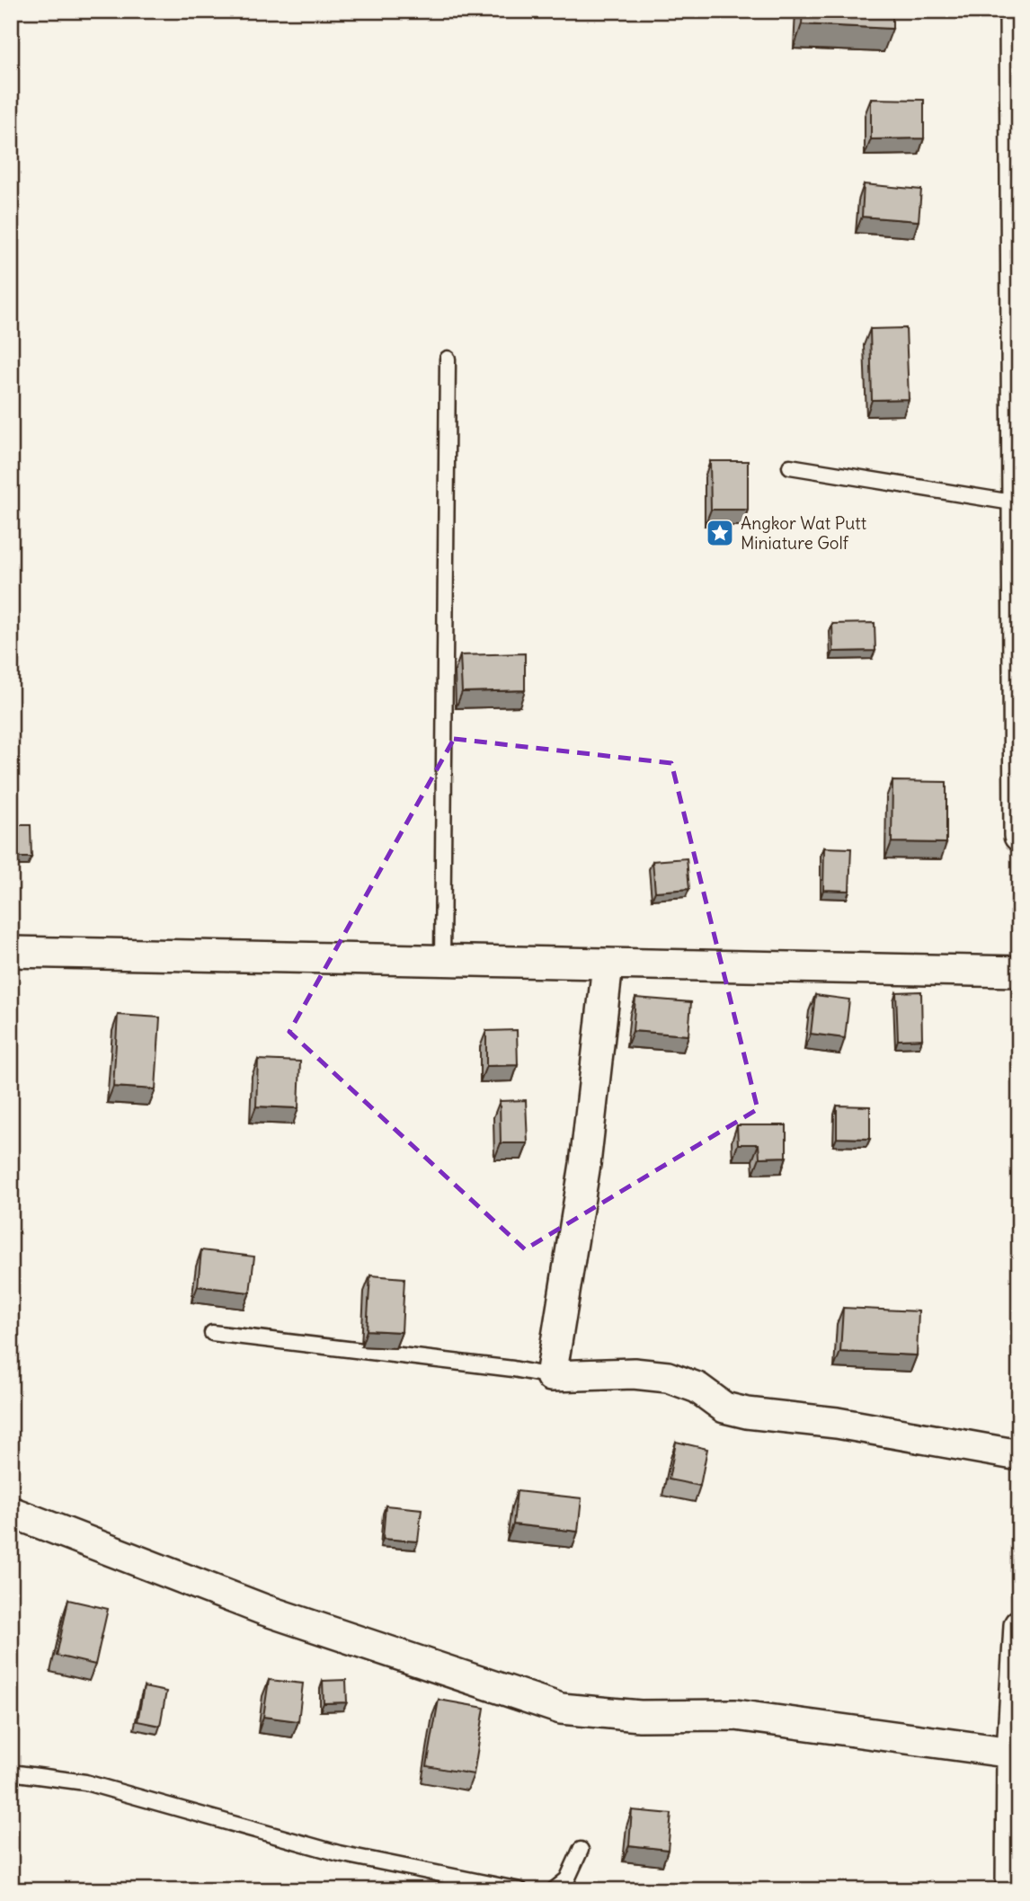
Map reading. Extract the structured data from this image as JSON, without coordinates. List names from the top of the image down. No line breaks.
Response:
{"places":{"place":["Angkor Wat Putt Miniature Golf"]}}
